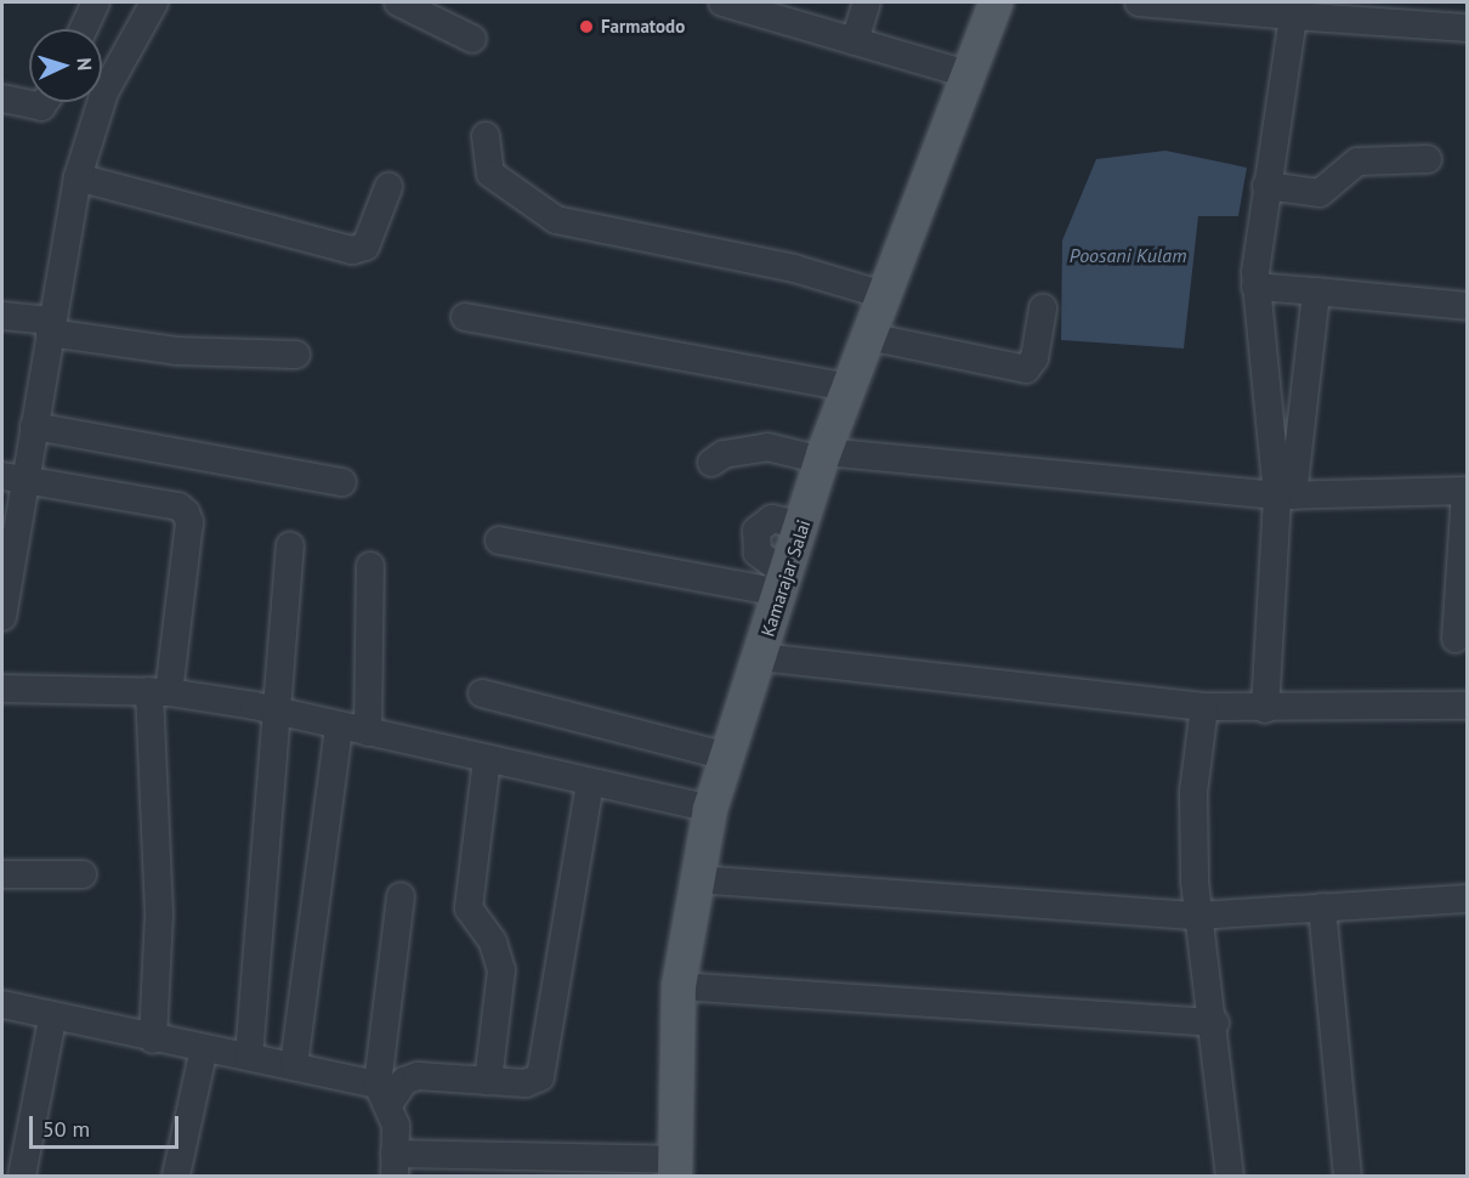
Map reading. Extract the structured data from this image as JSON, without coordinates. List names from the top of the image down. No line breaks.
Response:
{"streets":{"main road":["Kamarajar Salai"]},"water":["Poosani Kulam"],"places":["Farmatodo"],"scale_bar":"50 m","north":"right"}
